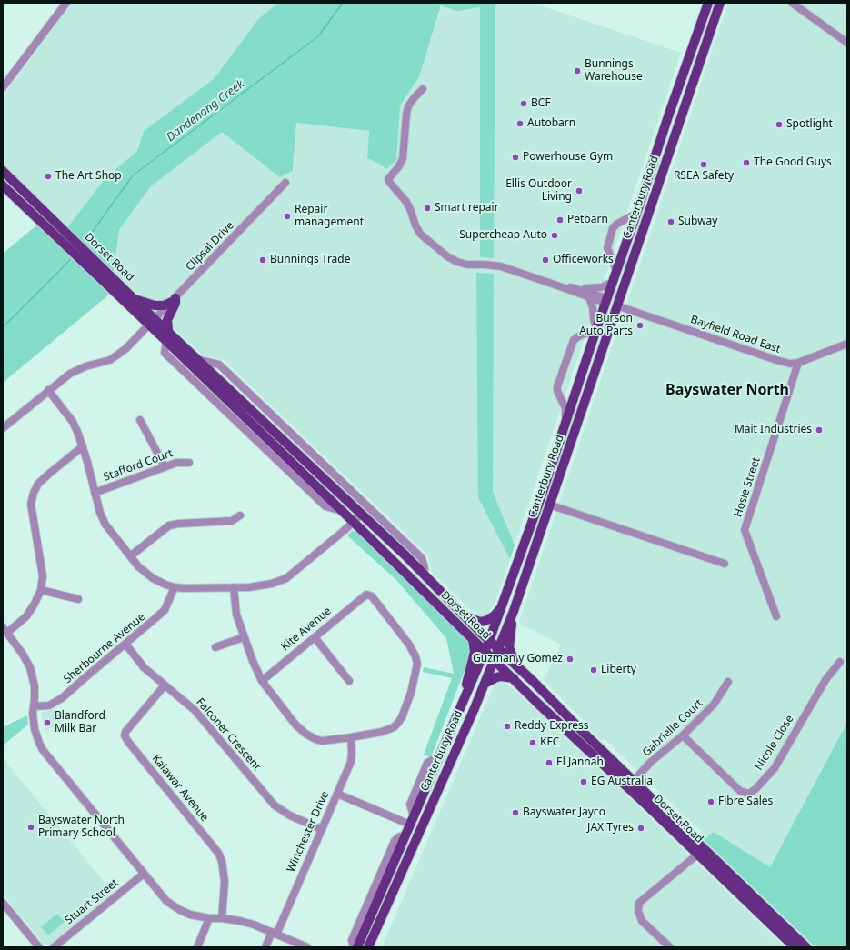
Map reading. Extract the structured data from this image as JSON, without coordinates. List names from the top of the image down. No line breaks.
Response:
{"streets":{"main road":["Canterbury Road","Dorset Road"],"street":["Clipsal Drive","Bayfield Road East","Stafford Court","Hosie Street","Kite Avenue","Sherbourne Avenue","Gabrielle Court","Falconer Crescent","Nicole Close","Kalawar Avenue","Winchester Drive","Stuart Street"]},"crossings":[["Canterbury Road","Dorset Road"],["Canterbury Road","Bayfield Road East"],["Clipsal Drive","Dorset Road"],["Dorset Road","Gabrielle Court"],["Bayfield Road East","Hosie Street"],["Kite Avenue","Winchester Drive"],["Sherbourne Avenue","Falconer Crescent"],["Gabrielle Court","Nicole Close"],["Falconer Crescent","Kalawar Avenue"],["Falconer Crescent","Winchester Drive"]],"districts":["Bayswater North"],"water":["Dandenong Creek"],"places":["Bunnings Warehouse","BCF","Autobarn","Spotlight","Powerhouse Gym","The Good Guys","RSEA Safety","The Art Shop","Ellis Outdoor Living","Smart repair","Repair management","Petbarn","Subway","Supercheap Auto","Bunnings Trade","Officeworks","Burson Auto Parts","Mait Industries","Guzman y Gomez","Liberty","Blandford Milk Bar","Reddy Express","KFC","El Jannah","EG Australia","Fibre Sales","Bayswater Jayco","Bayswater North Primary School","JAX Tyres"]}
